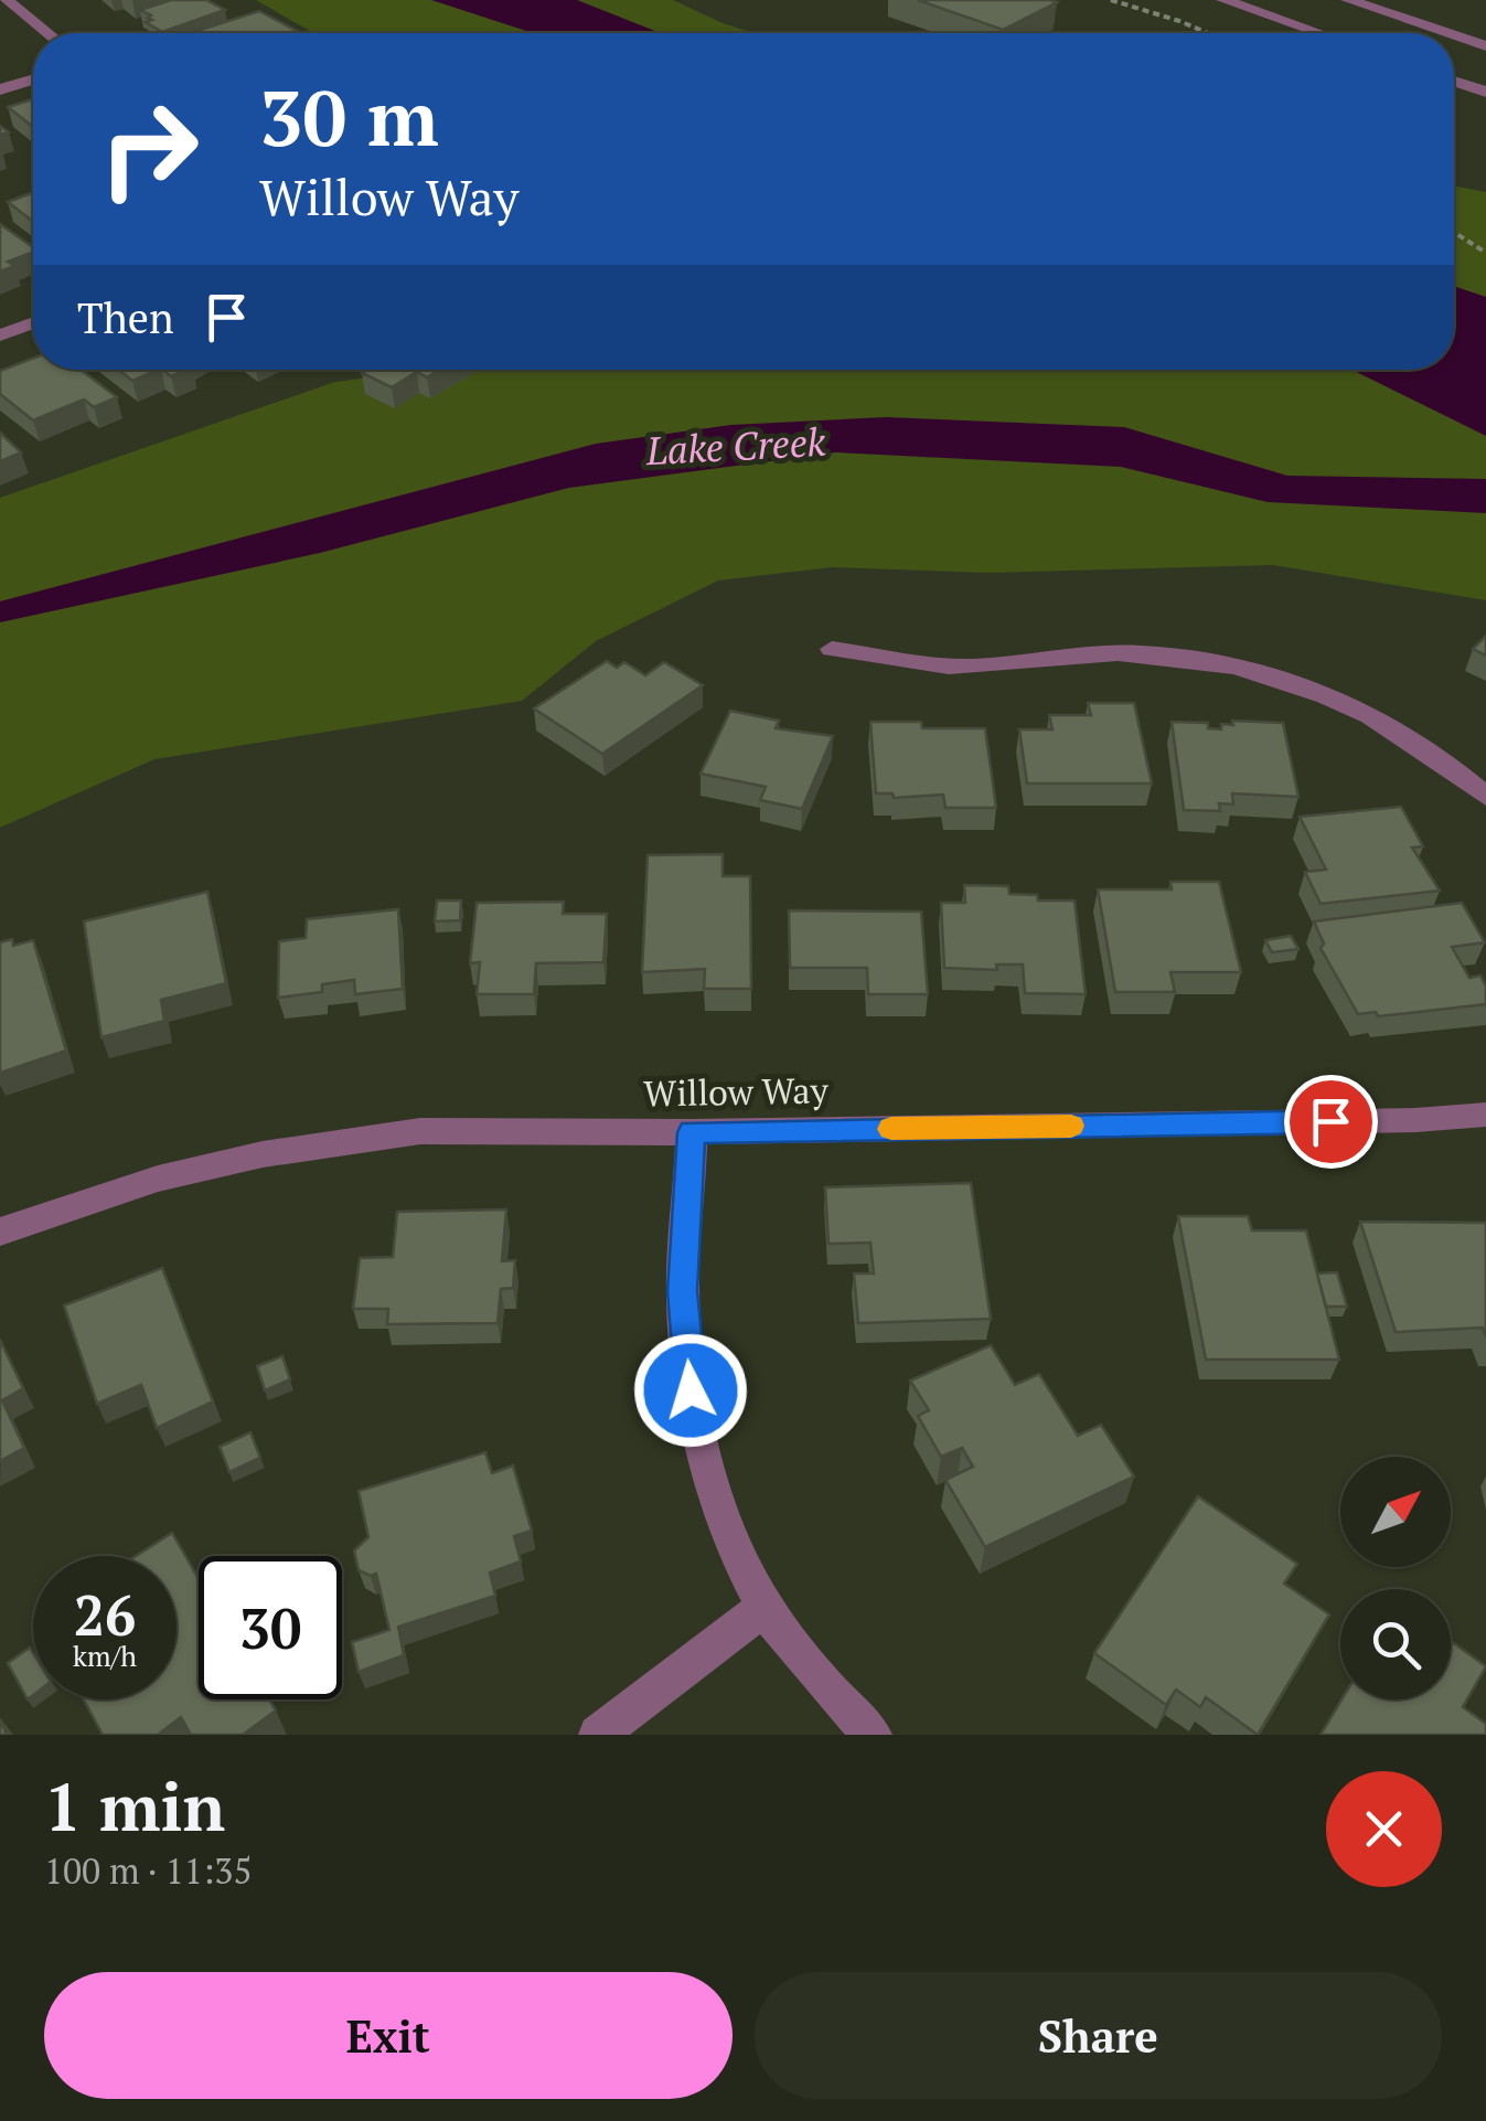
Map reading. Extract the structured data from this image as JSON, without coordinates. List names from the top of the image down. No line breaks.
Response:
{"streets":{"street":["Willow Way"]},"water":["Lake Creek"],"north":"top right","page":{"turn":["30 m","Willow Way"],"then":"Then","speed":"26 km/h","limit":"30","heading":["1 min","100 m · 11:35"],"buttons":["Exit","Share"]}}
